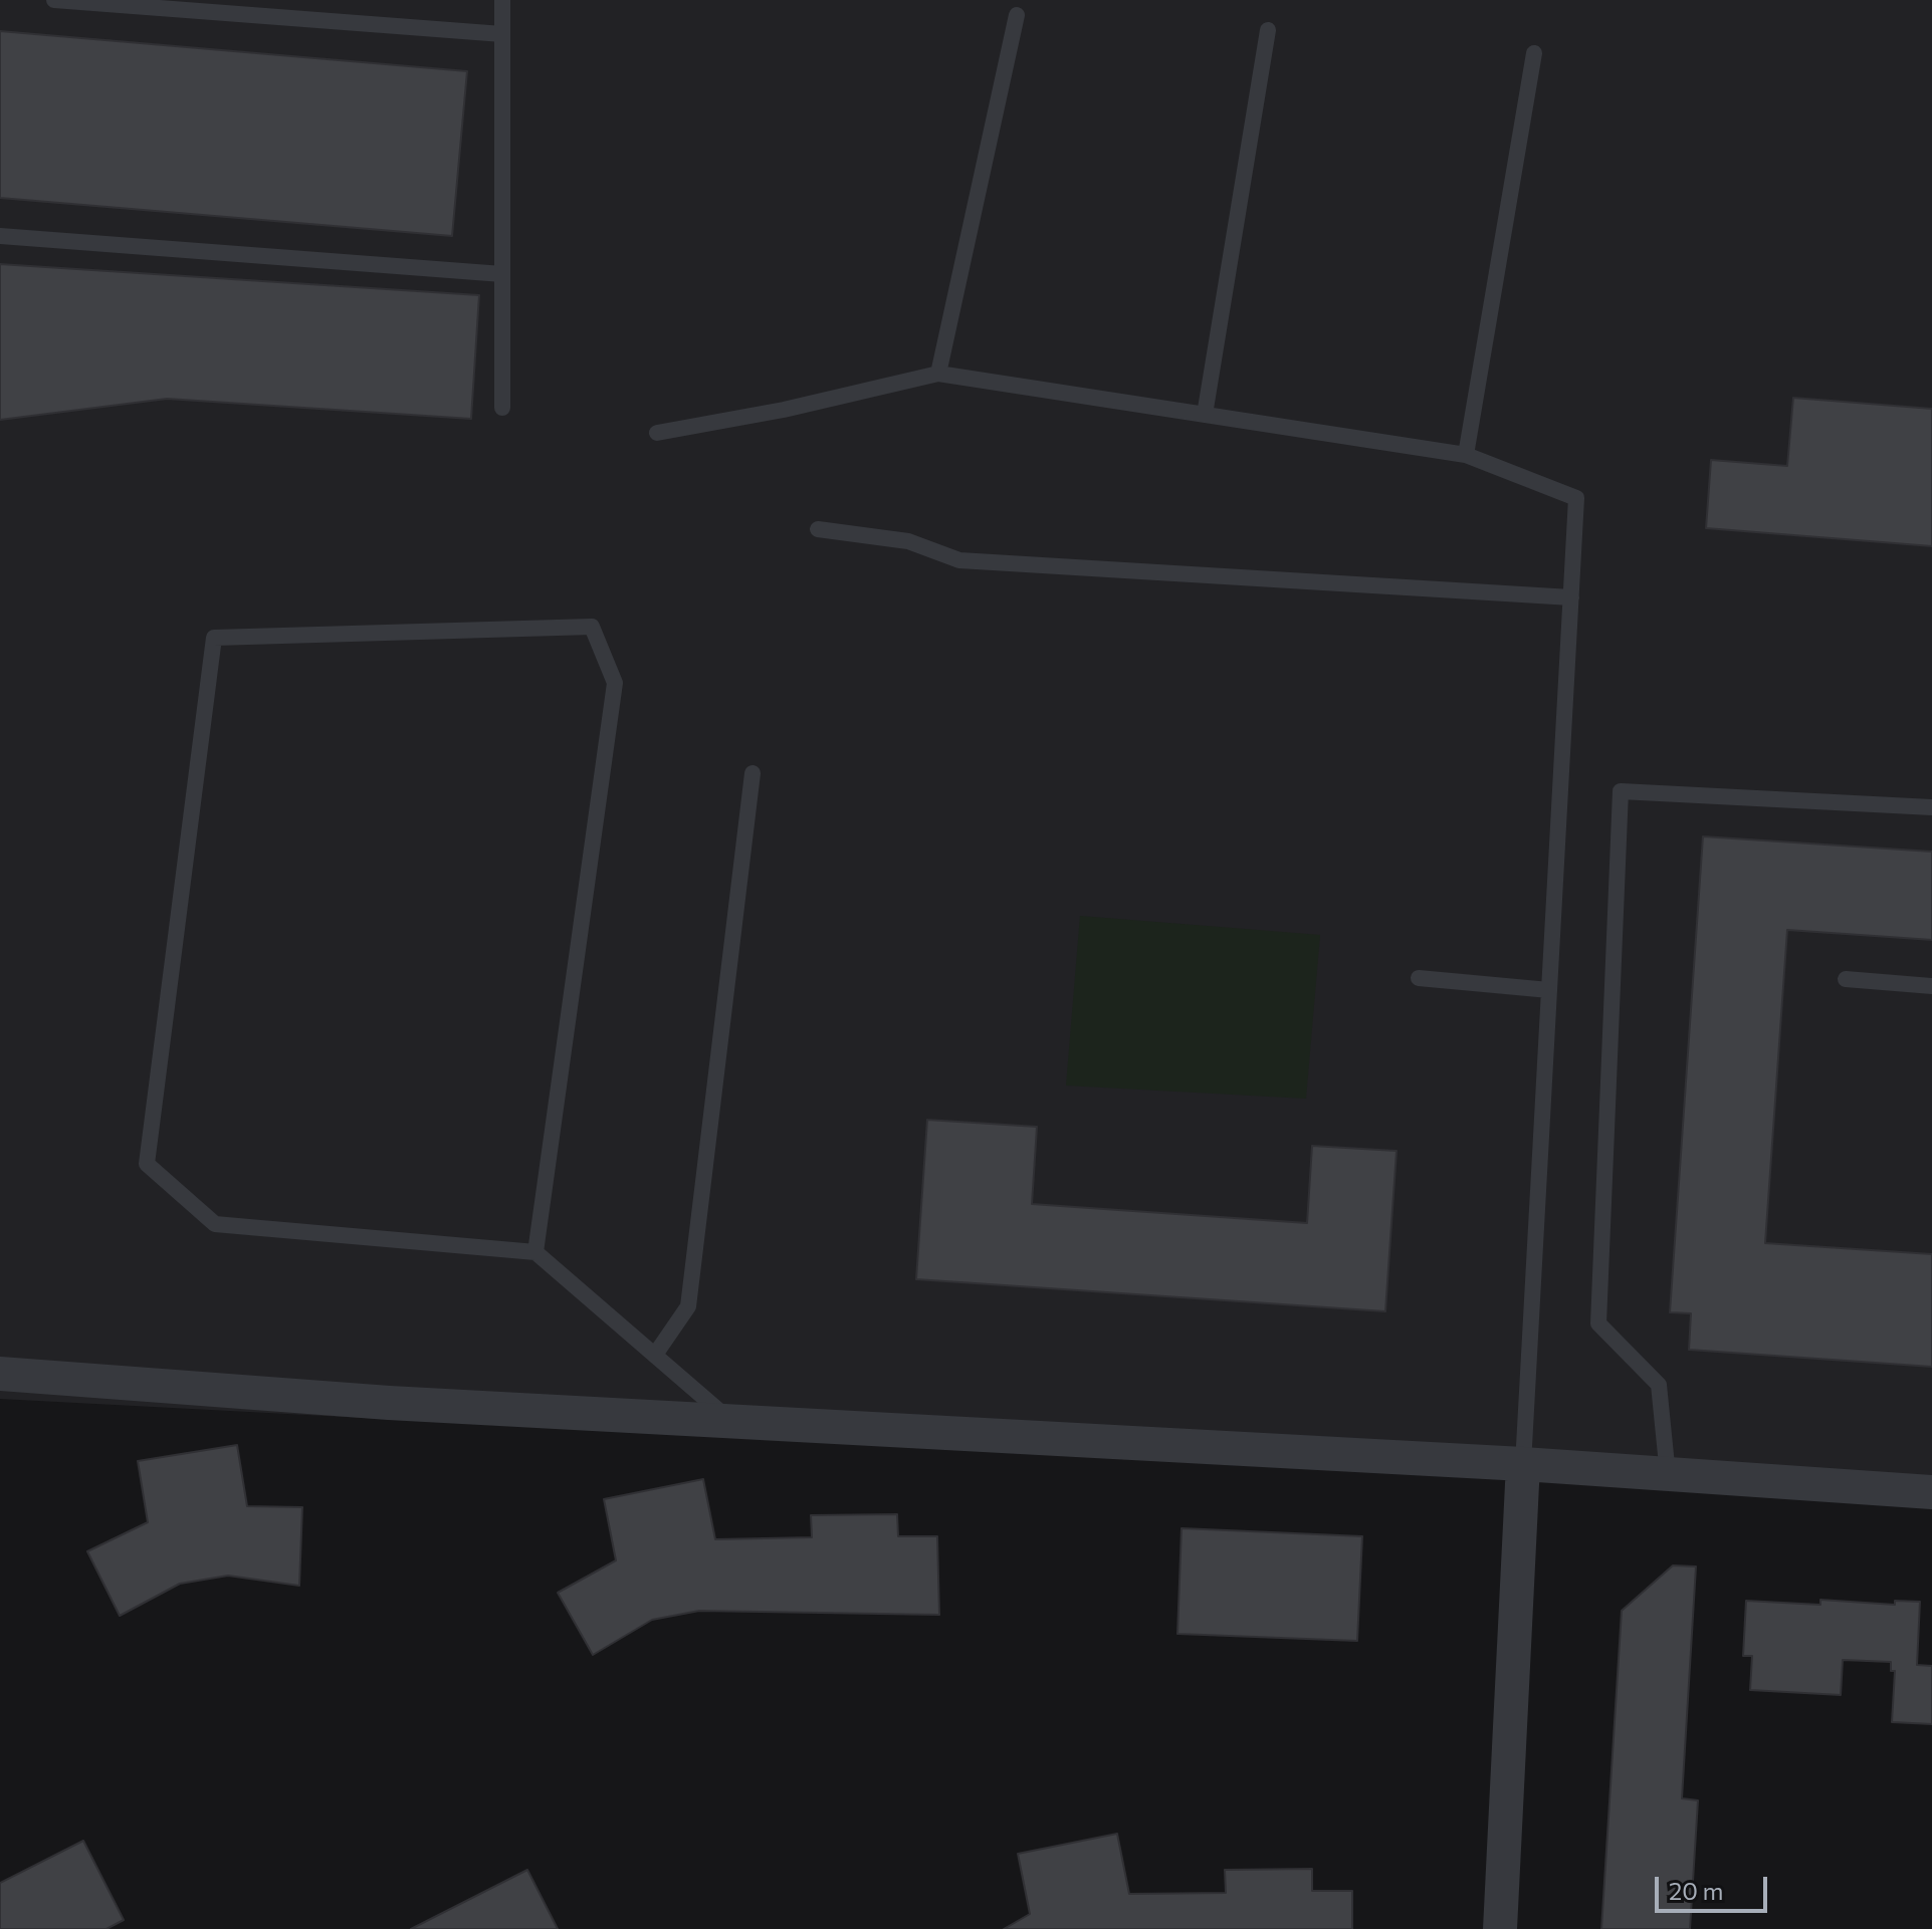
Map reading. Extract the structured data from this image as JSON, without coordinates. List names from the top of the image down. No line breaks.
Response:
{"scale_bar":"20 m"}
